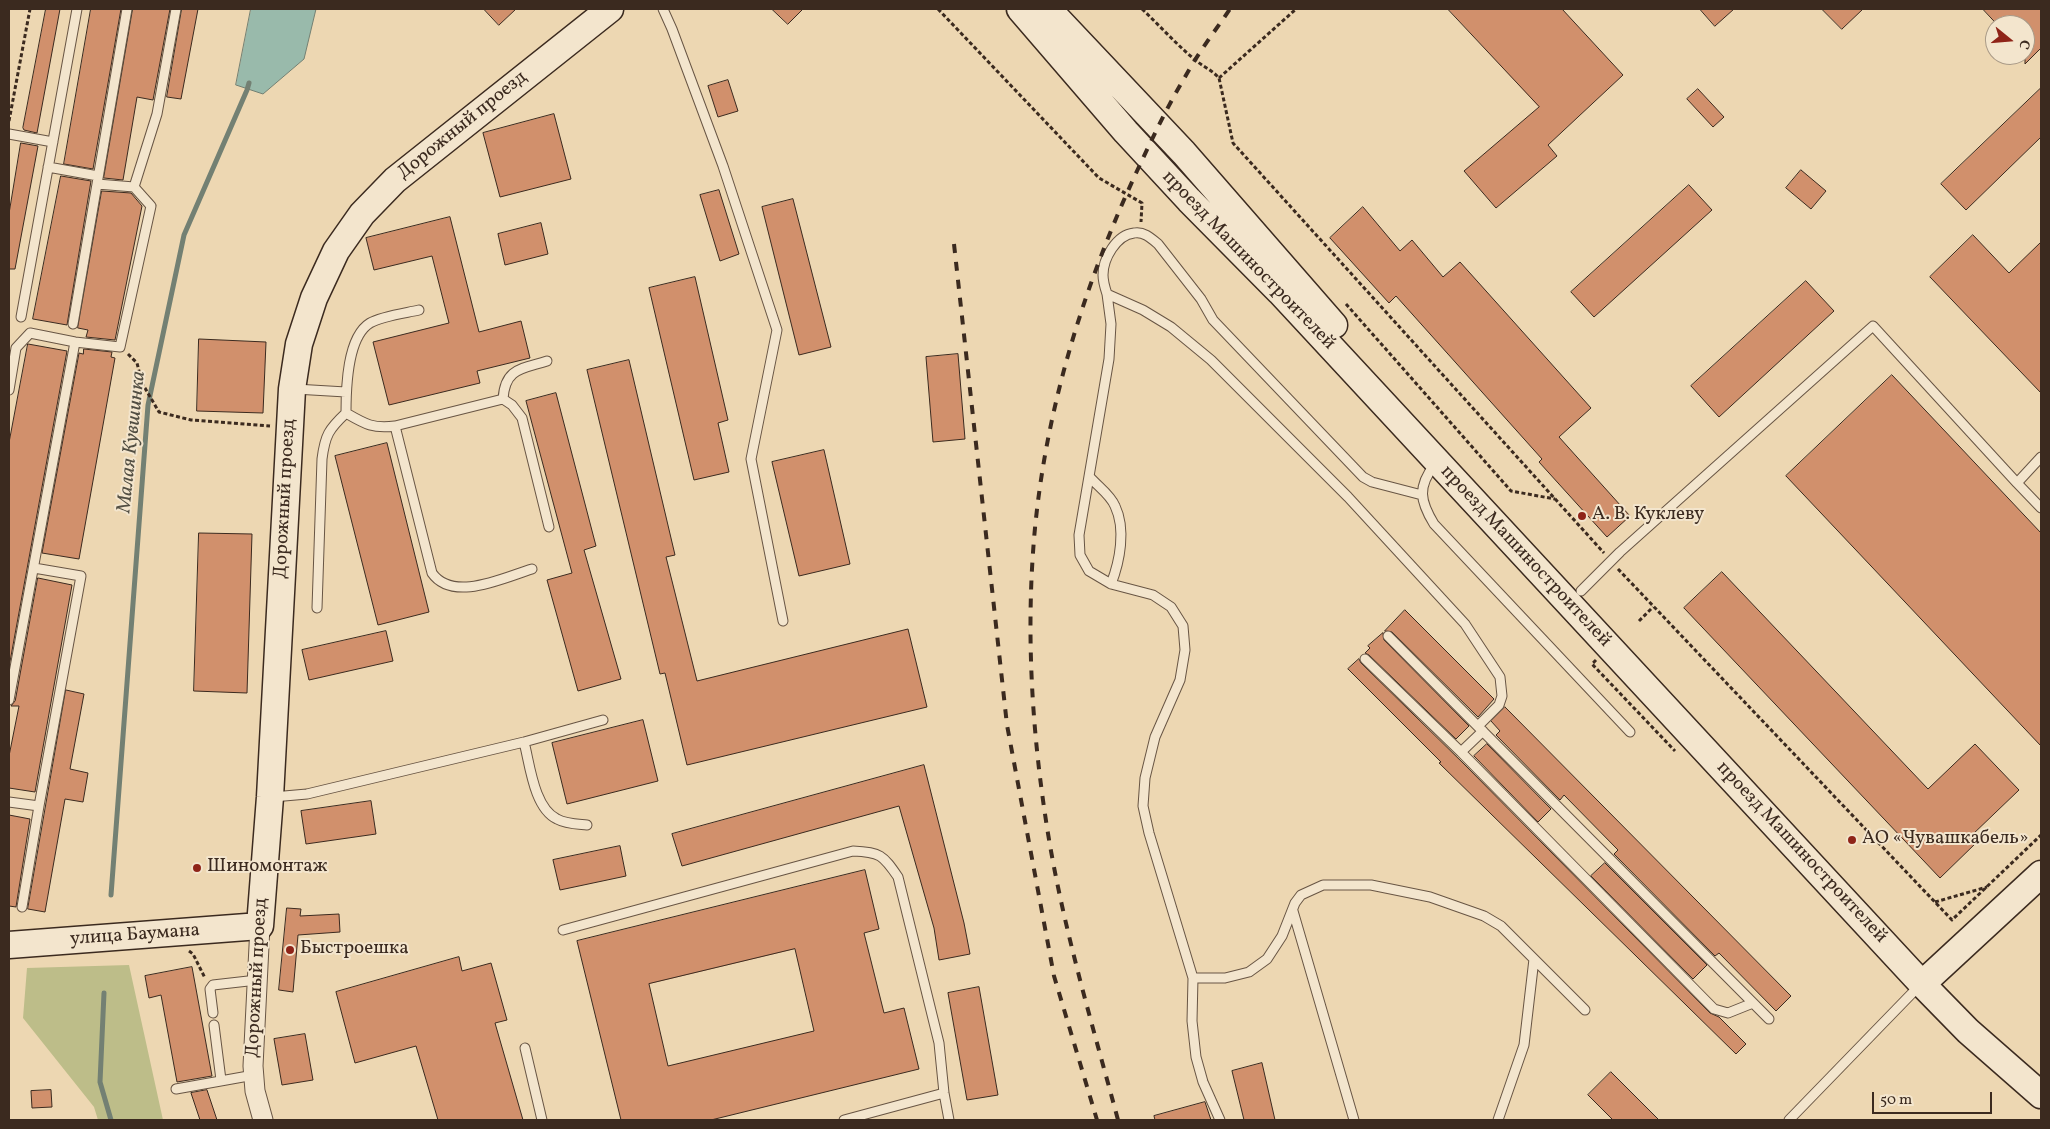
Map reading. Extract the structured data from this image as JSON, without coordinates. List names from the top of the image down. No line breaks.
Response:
{"streets":{"main road":["Дорожный проезд","проезд Машиностроителей","улица Баумана"]},"crossings":[["Дорожный проезд","улица Баумана"]],"water":["Малая Кувшинка"],"places":["А. В. Куклеву","АО «Чувашкабель»","Шиномонтаж","Быстроешка"],"scale_bar":"50 m","north":"right"}
